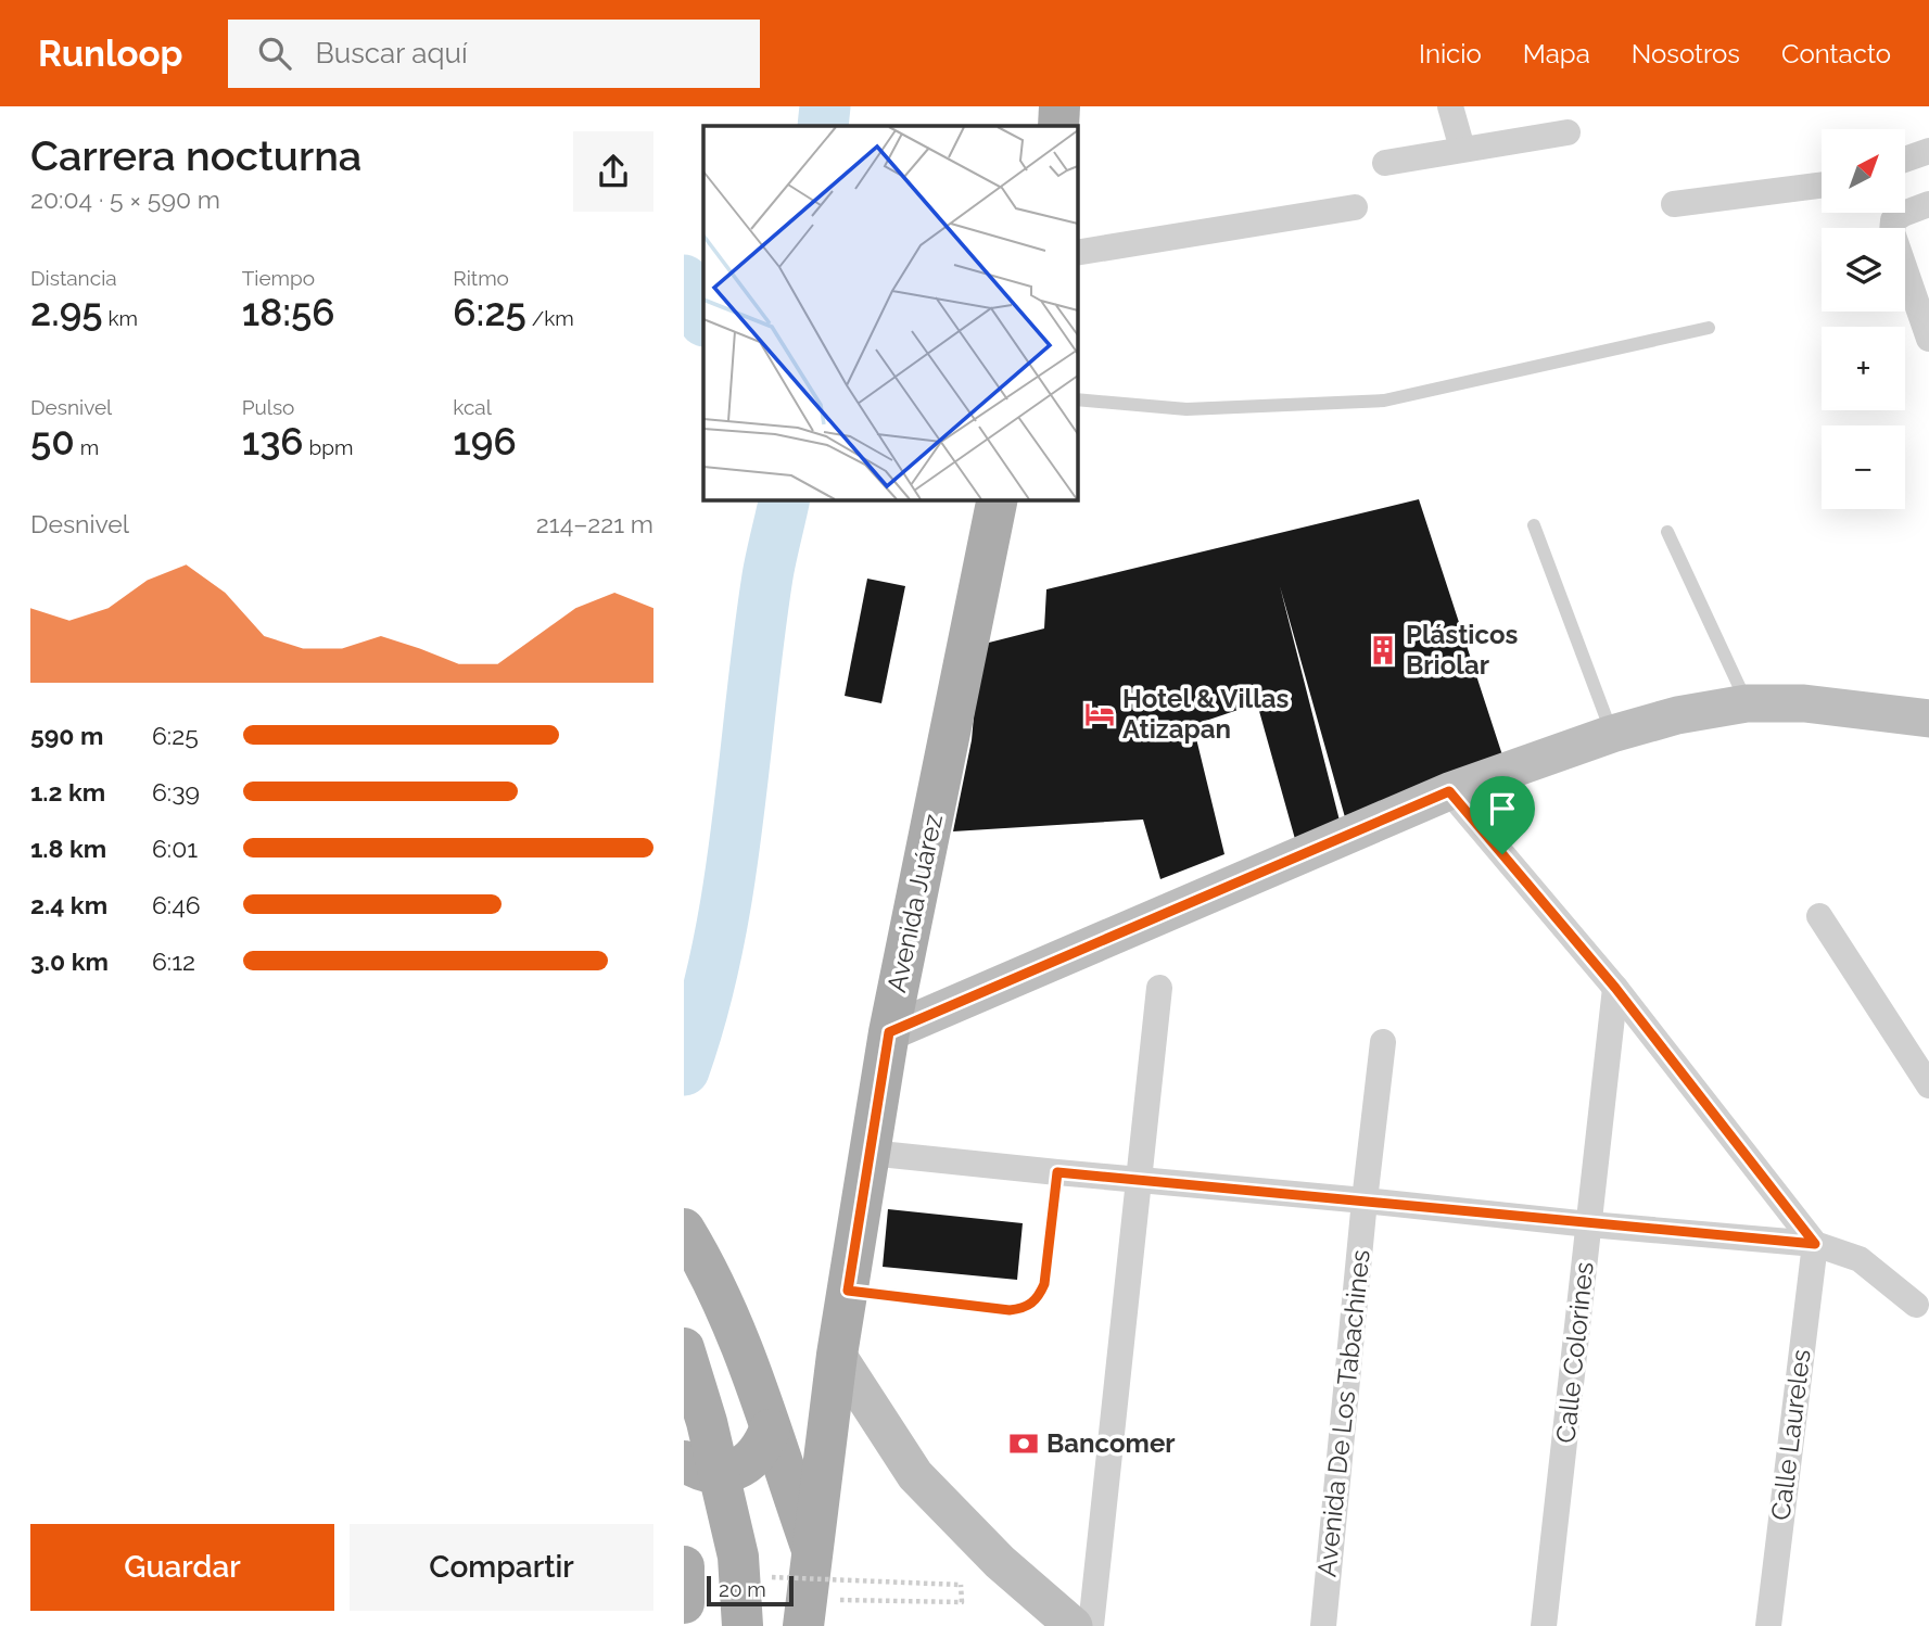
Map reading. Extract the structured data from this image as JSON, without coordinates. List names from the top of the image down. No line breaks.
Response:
{"streets":{"main road":["Avenida Juárez"],"street":["Calle Colorines","Avenida De Los Tabachines","Calle Laureles"]},"places":{"building":["Plásticos Briolar"],"hotel":["Hotel & Villas Atizapan"],"bank":["Bancomer"]},"scale_bar":"20 m","north":"top right","page":{"header":"Runloop","search":"Buscar aquí","nav":["Inicio","Mapa","Nosotros","Contacto"],"heading":["Carrera nocturna","20:04 · 5 × 590 m"],"map_buttons":["+","−"],"stats":[["Distancia","2.95 km"],["Tiempo","18:56"],["Ritmo","6:25 /km"],["Desnivel","50 m"],["Pulso","136 bpm"],["kcal","196"]],"chart":["Desnivel","214–221 m"],"list":[{"name":"590 m","note":"6:25"},{"name":"1.2 km","note":"6:39"},{"name":"1.8 km","note":"6:01"},{"name":"2.4 km","note":"6:46"},{"name":"3.0 km","note":"6:12"}],"buttons":["Guardar","Compartir"],"scale":"20 m"}}
